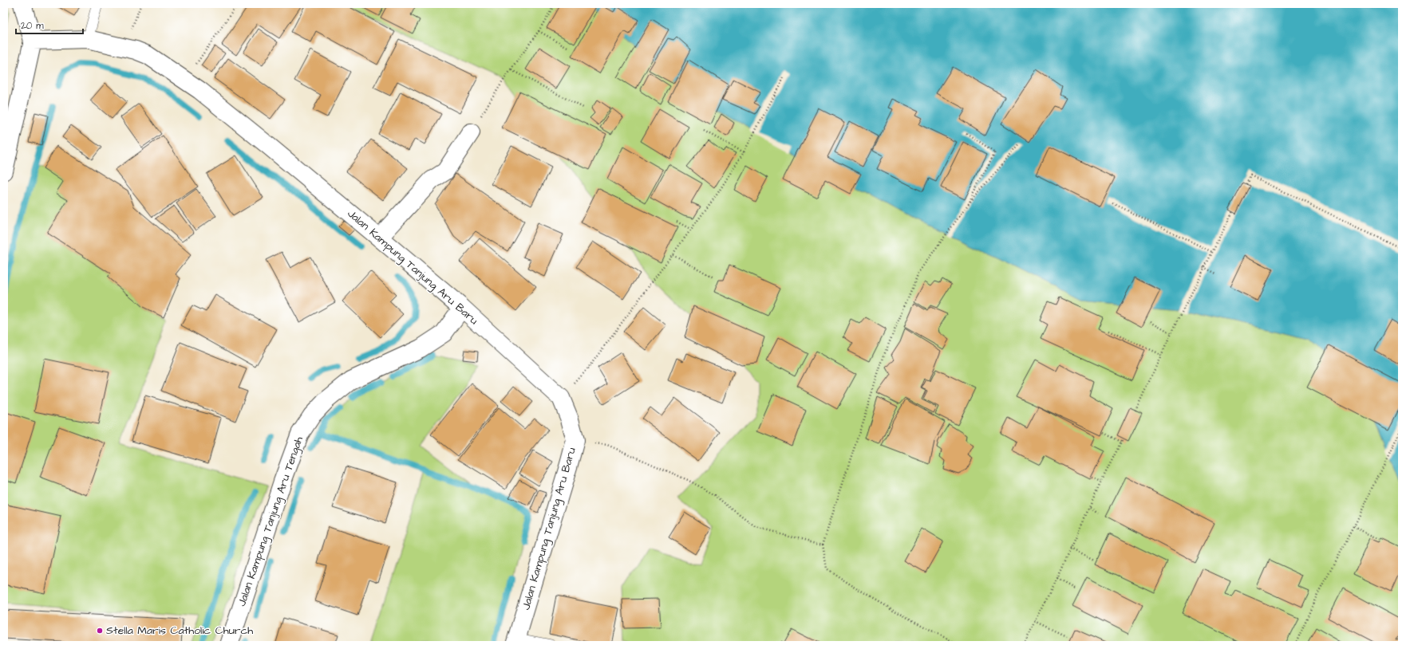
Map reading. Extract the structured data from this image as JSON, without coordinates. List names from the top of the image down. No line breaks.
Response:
{"streets":{"street":["Jalan Kampung Tanjung Aru Baru","Jalan Kampung Tanjung Aru Tengah"]},"crossings":[["Jalan Kampung Tanjung Aru Baru","Jalan Kampung Tanjung Aru Tengah"]],"places":["Stella Maris Catholic Church"],"scale_bar":"20 m"}
